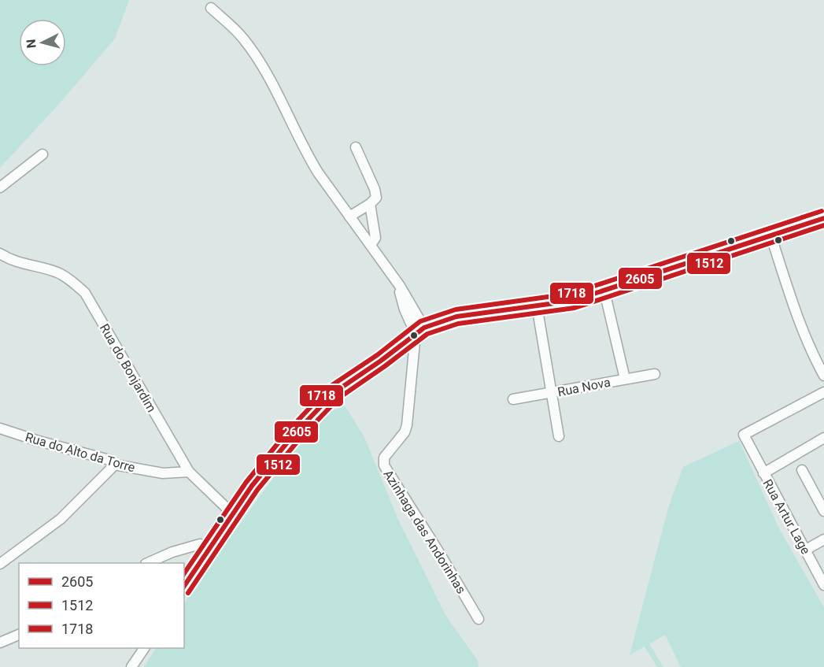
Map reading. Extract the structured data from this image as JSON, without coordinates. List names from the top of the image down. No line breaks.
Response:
{"streets":{"street":["Rua do Bonjardim","Rua Nova","Rua do Alto da Torre","Rua Artur Lage","Azinhaga das Andorinhas"]},"crossings":[["Rua do Bonjardim","Rua do Alto da Torre"]],"lines":["transit line 1718","transit line 2605","transit line 1512"],"legend":["2605","1512","1718"],"north":"left"}
